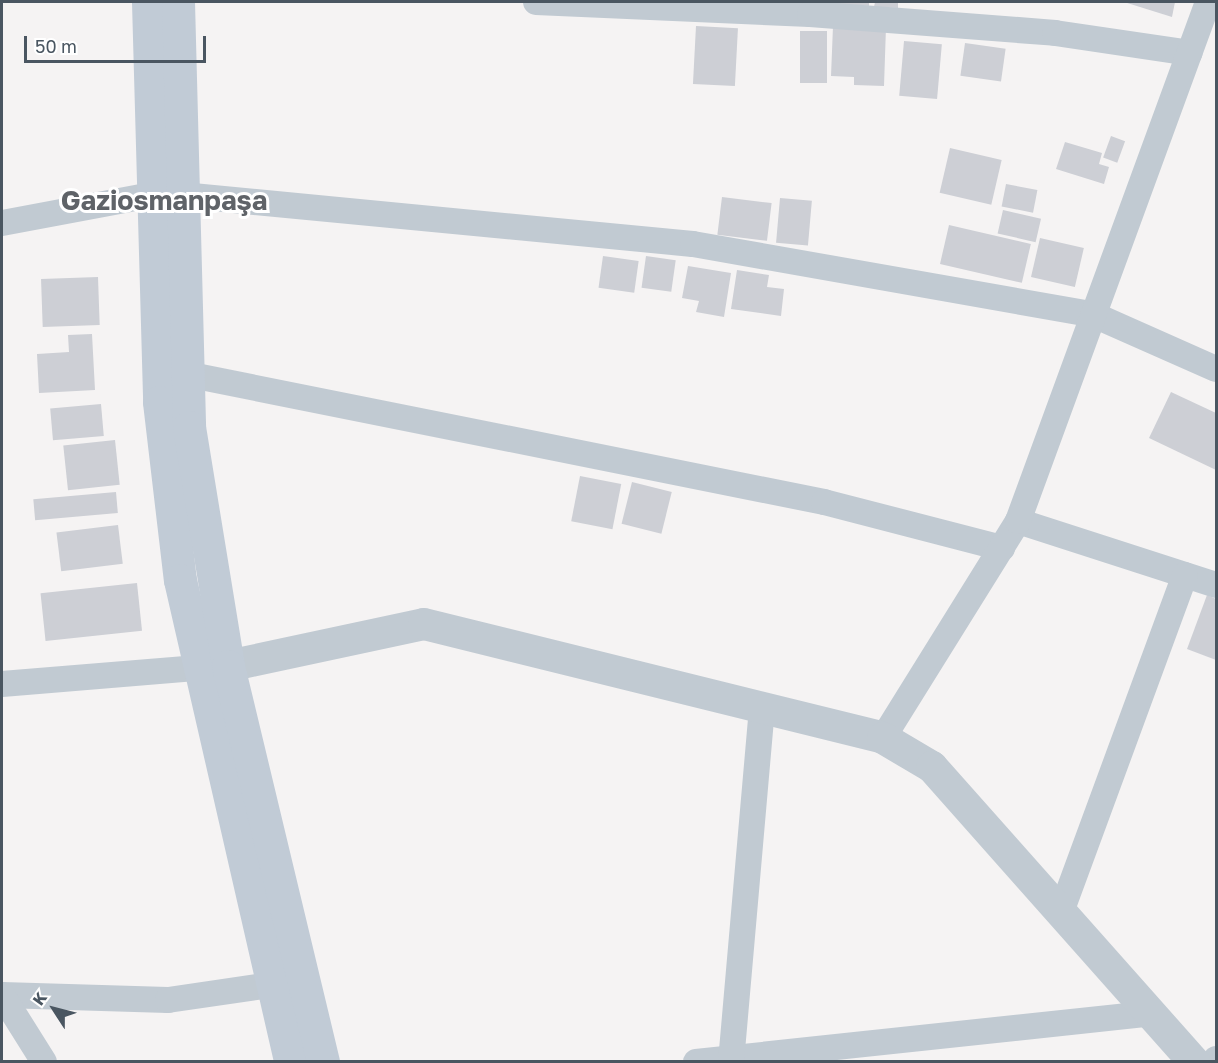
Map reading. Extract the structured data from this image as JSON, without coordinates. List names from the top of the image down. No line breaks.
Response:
{"districts":["Gaziosmanpaşa"],"scale_bar":"50 m","north":"top left"}
